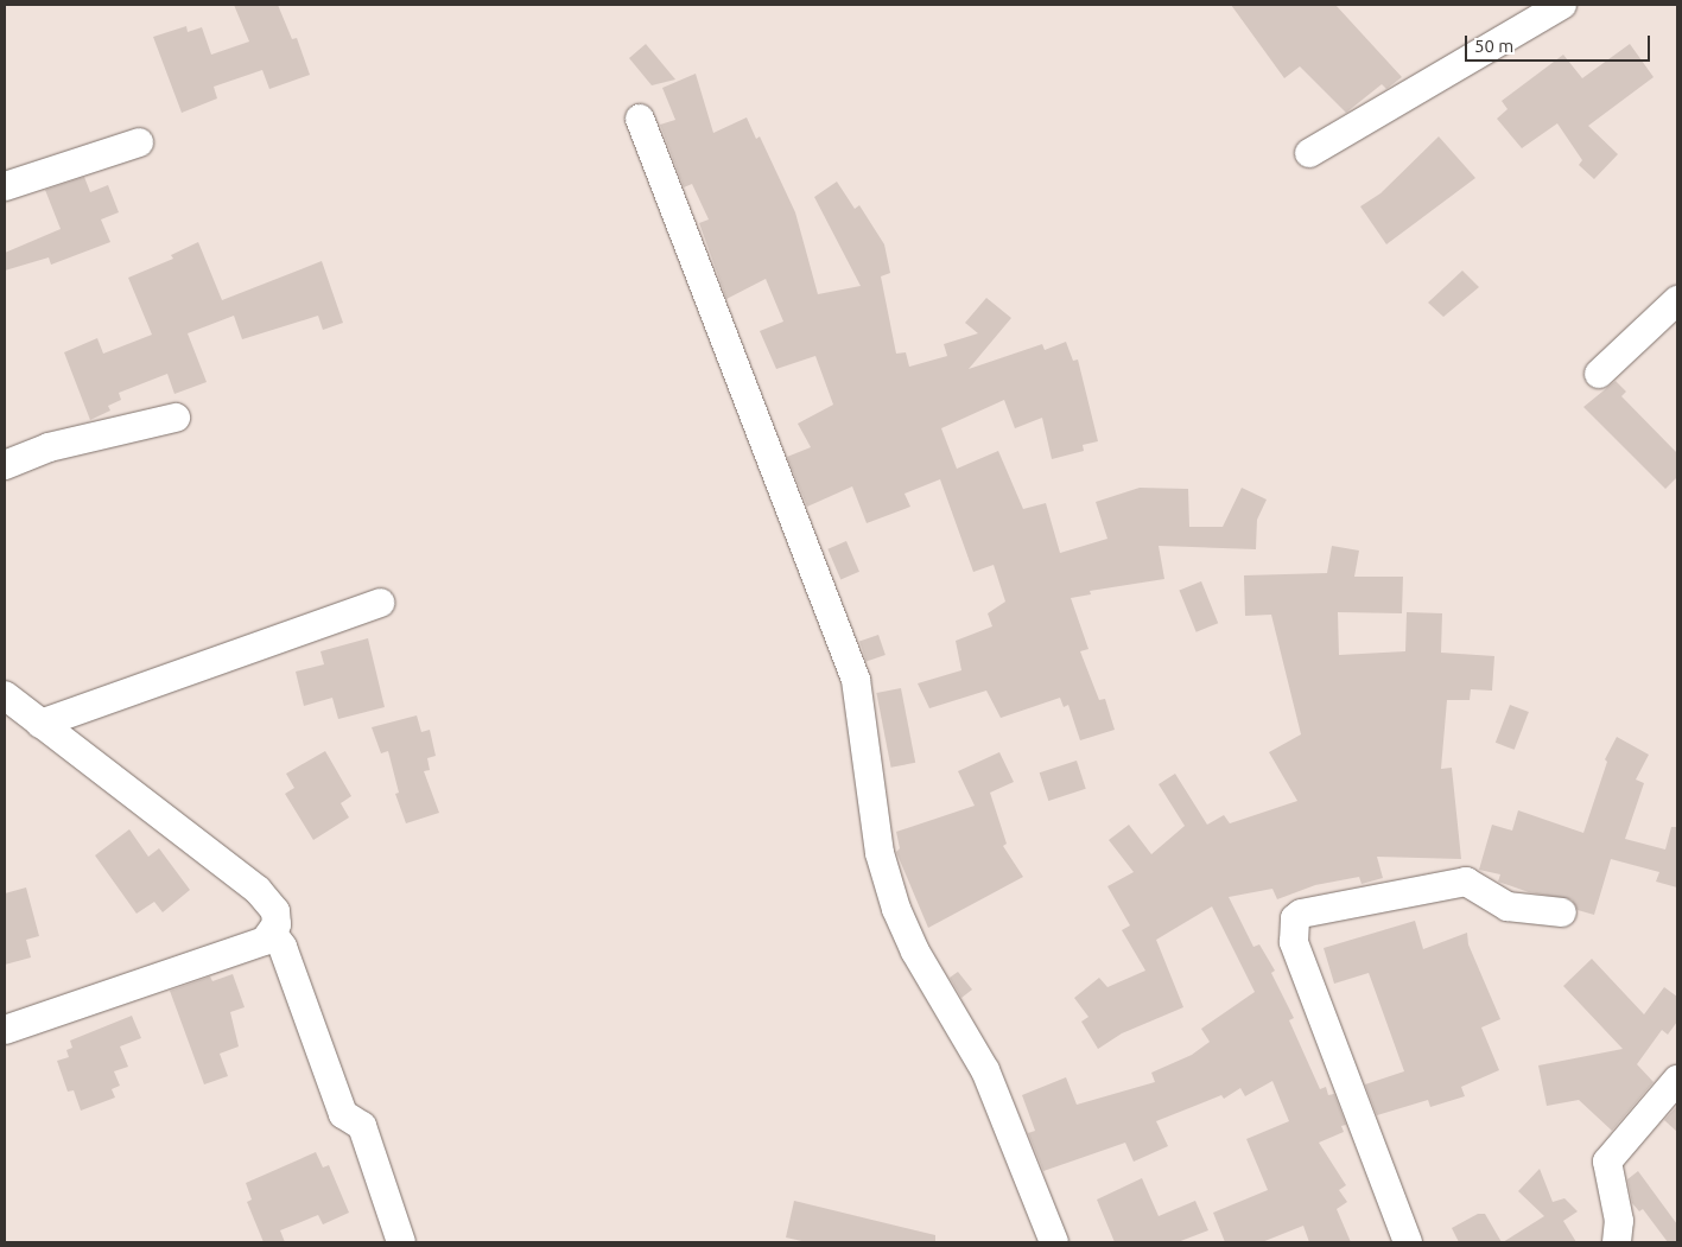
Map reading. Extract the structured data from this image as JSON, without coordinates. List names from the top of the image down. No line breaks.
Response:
{"scale_bar":"50 m"}
